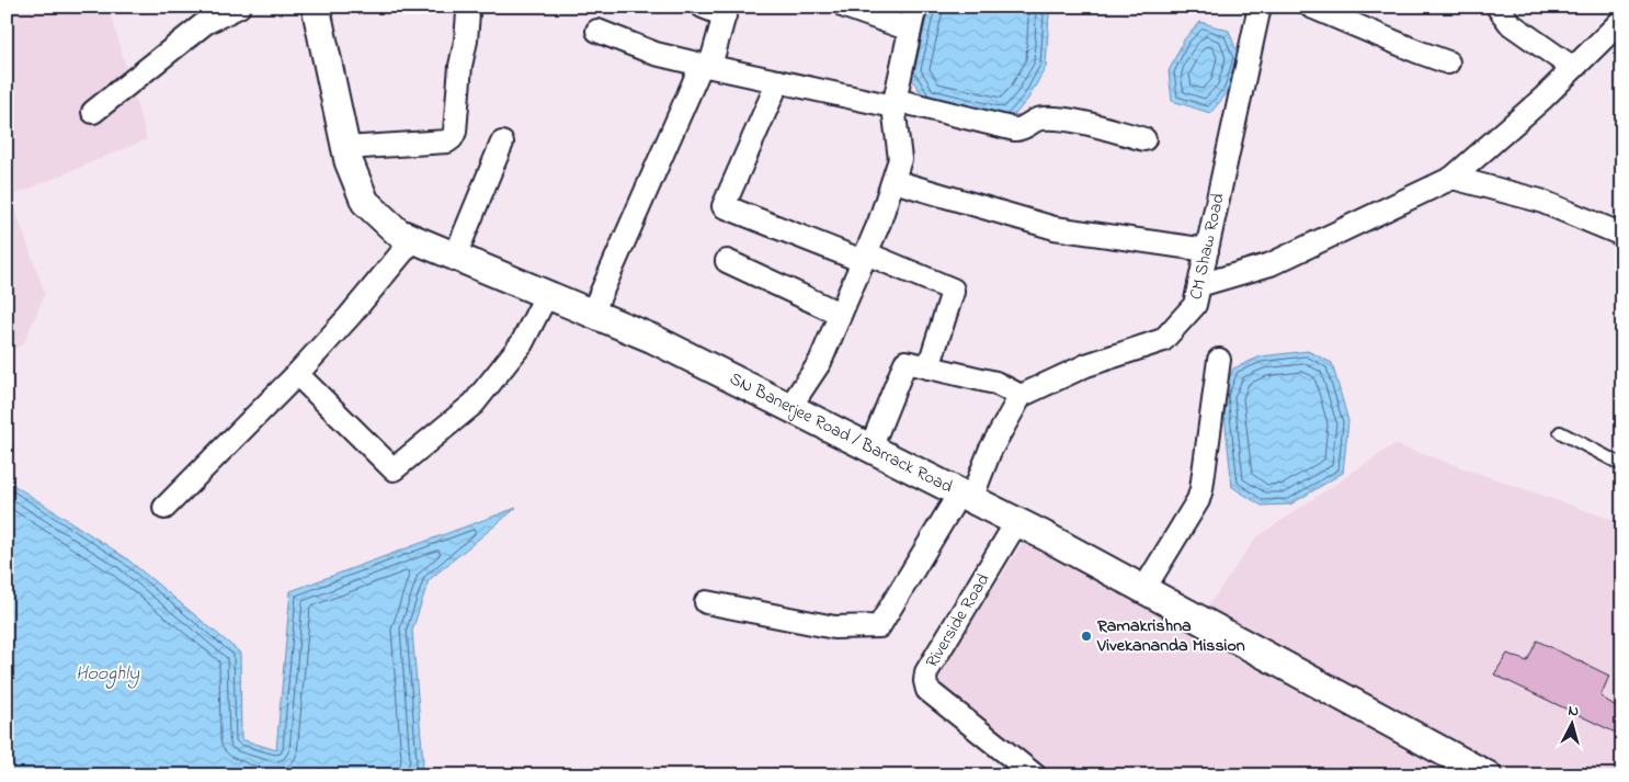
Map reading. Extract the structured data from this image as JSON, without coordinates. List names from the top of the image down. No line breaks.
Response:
{"streets":{"street":["CM Shaw Road","SN Banerjee Road / Barrack Road","Riverside Road"]},"crossings":[["SN Banerjee Road / Barrack Road","Riverside Road"]],"water":["Hooghly"],"places":["Ramakrishna Vivekananda Mission"],"north":"top"}
